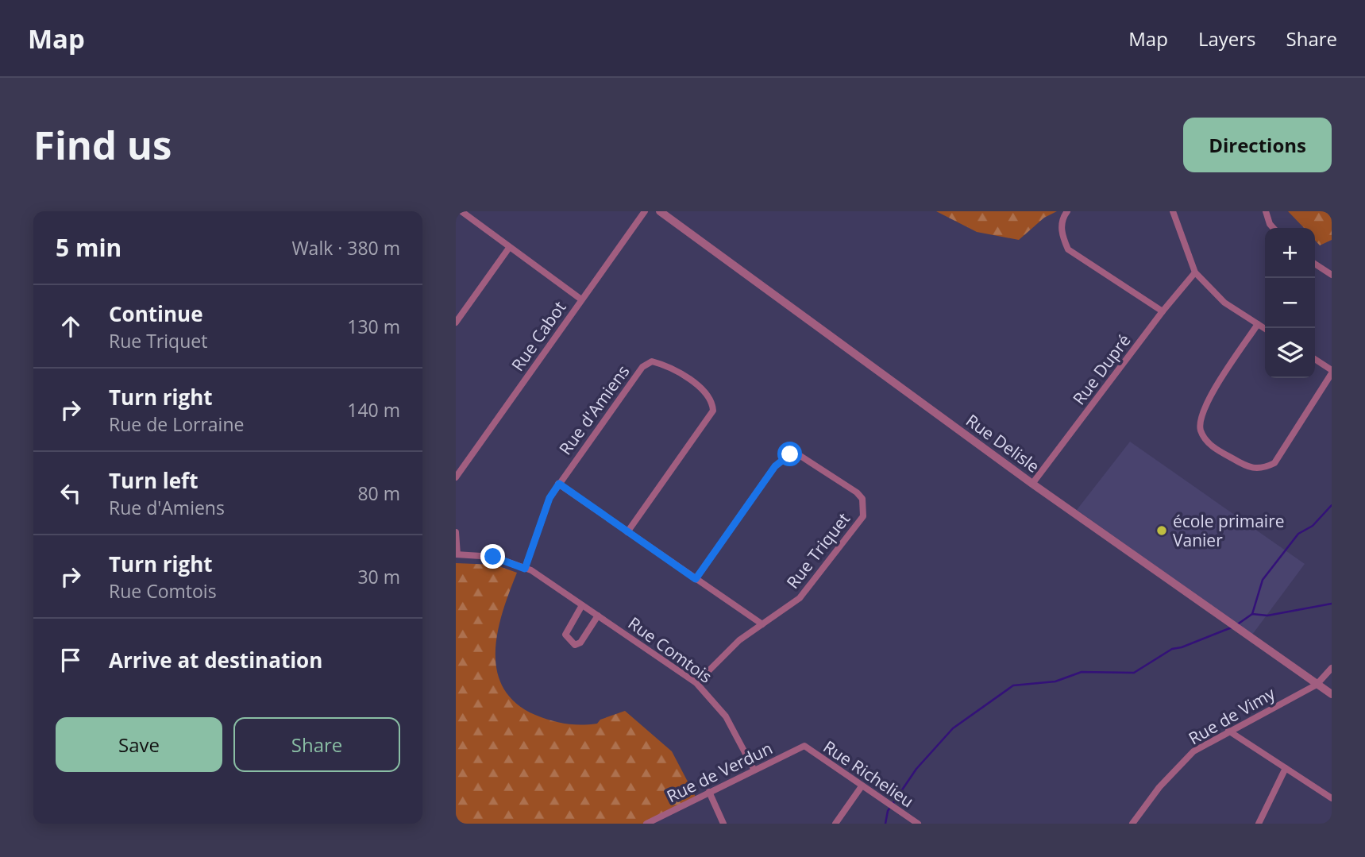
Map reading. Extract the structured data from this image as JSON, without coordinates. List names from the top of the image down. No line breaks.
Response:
{"streets":{"street":["Rue Cabot","Rue Dupré","Rue d'Amiens","Rue Delisle","Rue Triquet","Rue Comtois","Rue de Vimy","Rue de Verdun","Rue Richelieu"]},"crossings":[["Rue Dupré","Rue Delisle"],["Rue d'Amiens","Rue Comtois"],["Rue Delisle","Rue de Vimy"],["Rue Triquet","Rue Comtois"],["Rue Comtois","Rue de Verdun"],["Rue de Verdun","Rue Richelieu"]],"places":["école primaire Vanier"],"page":{"header":"Map","nav":["Map","Layers","Share"],"buttons":["Directions",["Save","Share"]],"title":"Find us","heading":["5 min","Walk · 380 m"],"map_buttons":["+","−"],"list":[["Continue","Rue Triquet","130 m"],["Turn right","Rue de Lorraine","140 m"],["Turn left","Rue d'Amiens","80 m"],["Turn right","Rue Comtois","30 m"],"Arrive at destination"]}}
